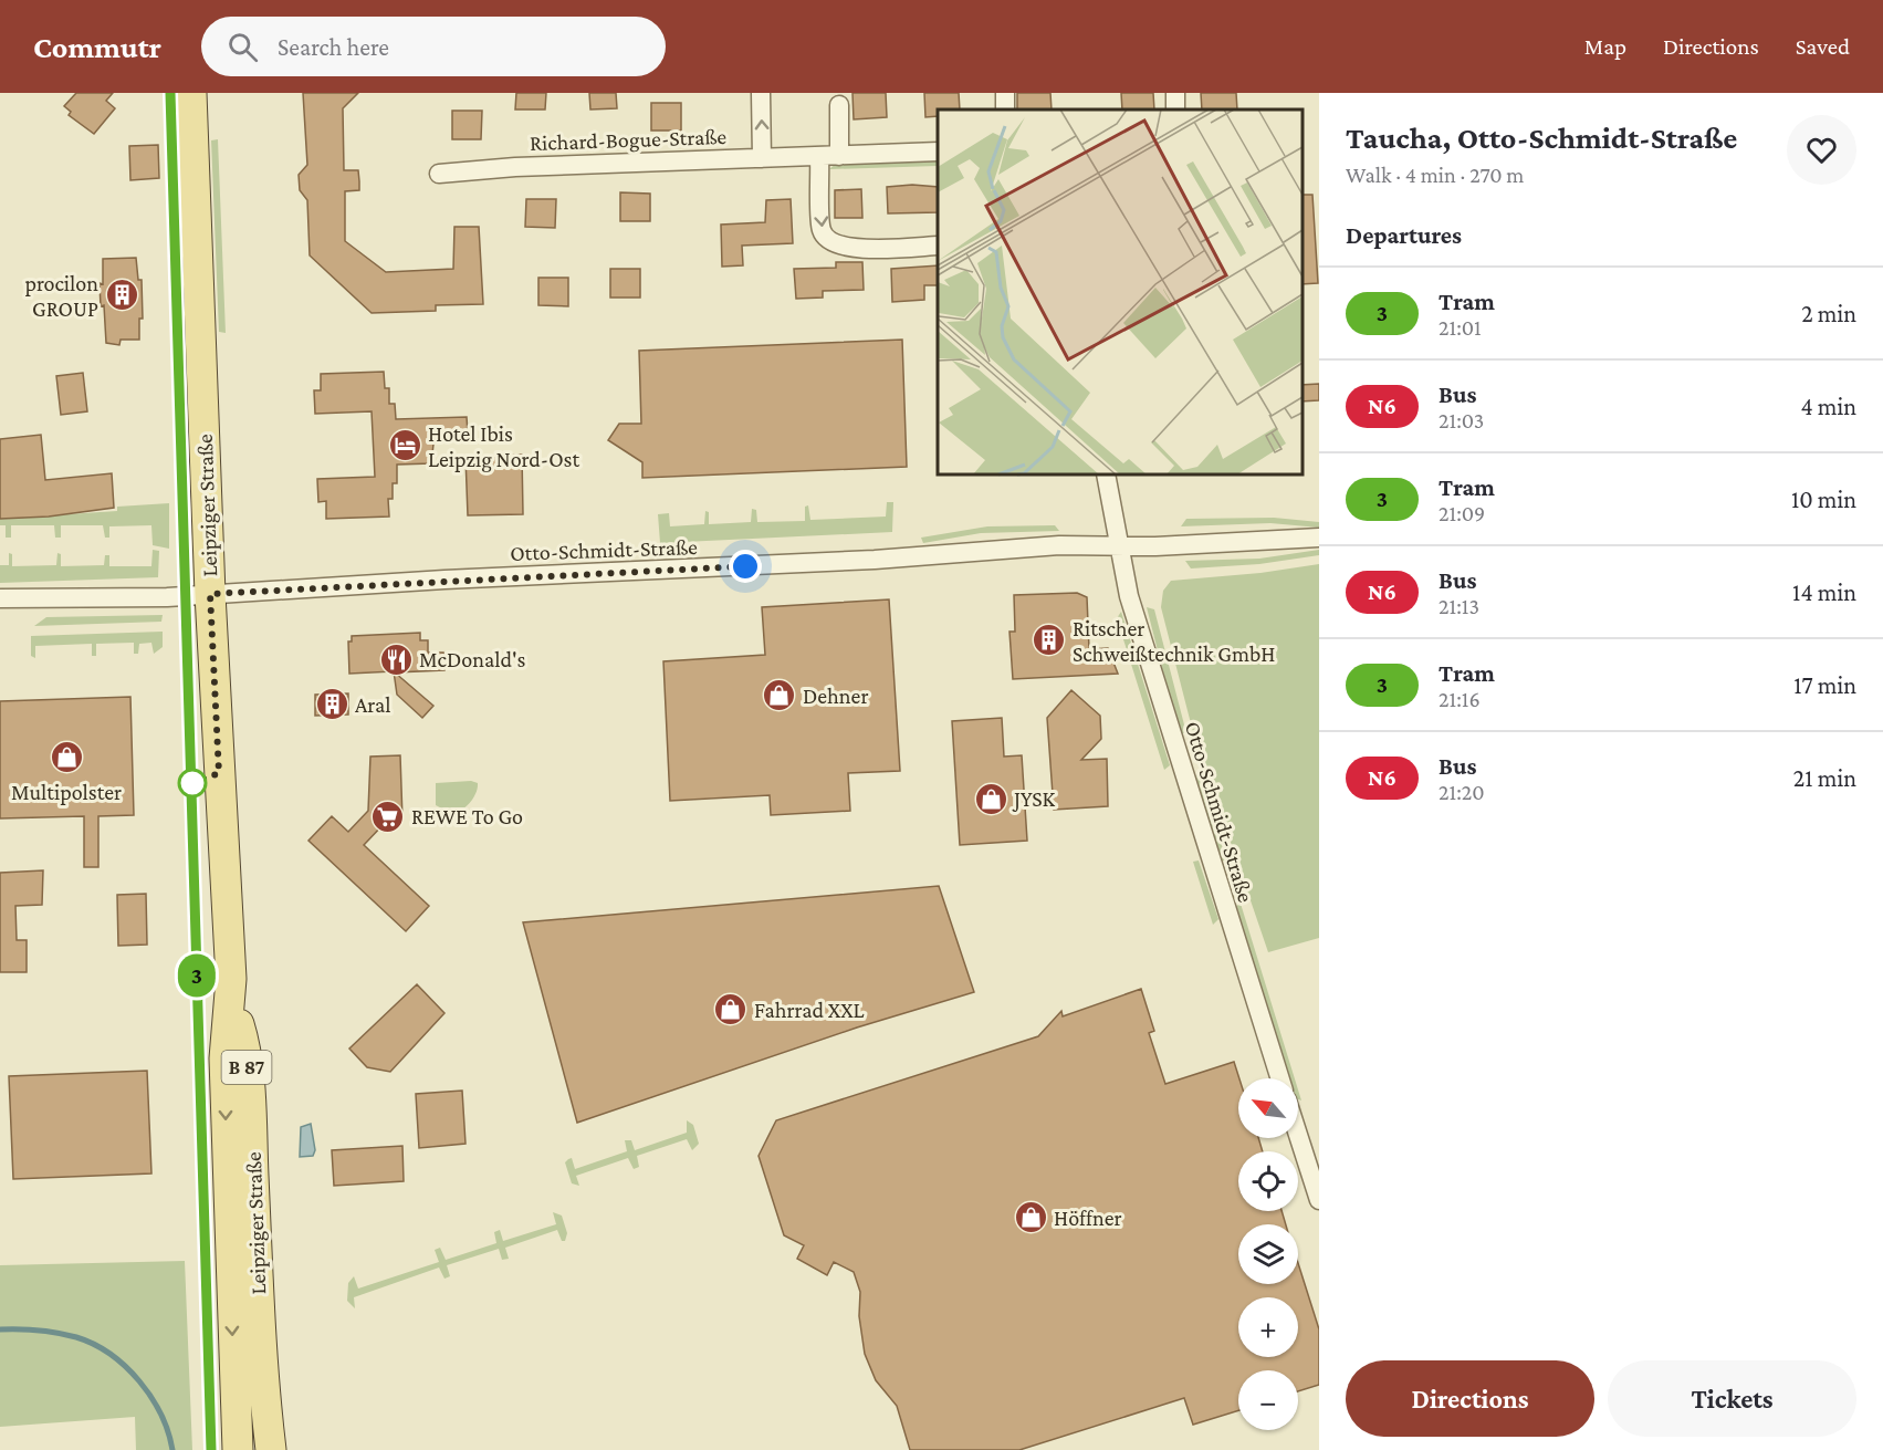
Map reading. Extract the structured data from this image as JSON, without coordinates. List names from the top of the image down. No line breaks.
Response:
{"streets":{"main road":["Leipziger Straße","B 87"],"street":["Richard-Bogue-Straße","Otto-Schmidt-Straße"]},"crossings":[["Leipziger Straße","Otto-Schmidt-Straße"]],"places":{"building":["procilon GROUP","Ritscher Schweißtechnik GmbH","Aral"],"hotel":["Hotel Ibis Leipzig Nord-Ost"],"restaurant":["McDonald's"],"shop":["Dehner","Multipolster","JYSK","Fahrrad XXL","Höffner"],"supermarket":["REWE To Go"]},"lines":["tram line 3"],"north":"top left","page":{"header":"Commutr","search":"Search here","nav":["Map","Directions","Saved"],"on_map":"3","heading":[["Taucha, Otto-Schmidt-Straße","Walk · 4 min · 270 m"],"Departures"],"list":[{"mark":"3","name":"Tram","note":"21:01","value":"2 min"},{"mark":"N6","name":"Bus","note":"21:03","value":"4 min"},{"mark":"3","name":"Tram","note":"21:09","value":"10 min"},{"mark":"N6","name":"Bus","note":"21:13","value":"14 min"},{"mark":"3","name":"Tram","note":"21:16","value":"17 min"},{"mark":"N6","name":"Bus","note":"21:20","value":"21 min"}],"map_buttons":["+","−"],"buttons":["Directions","Tickets"]}}
